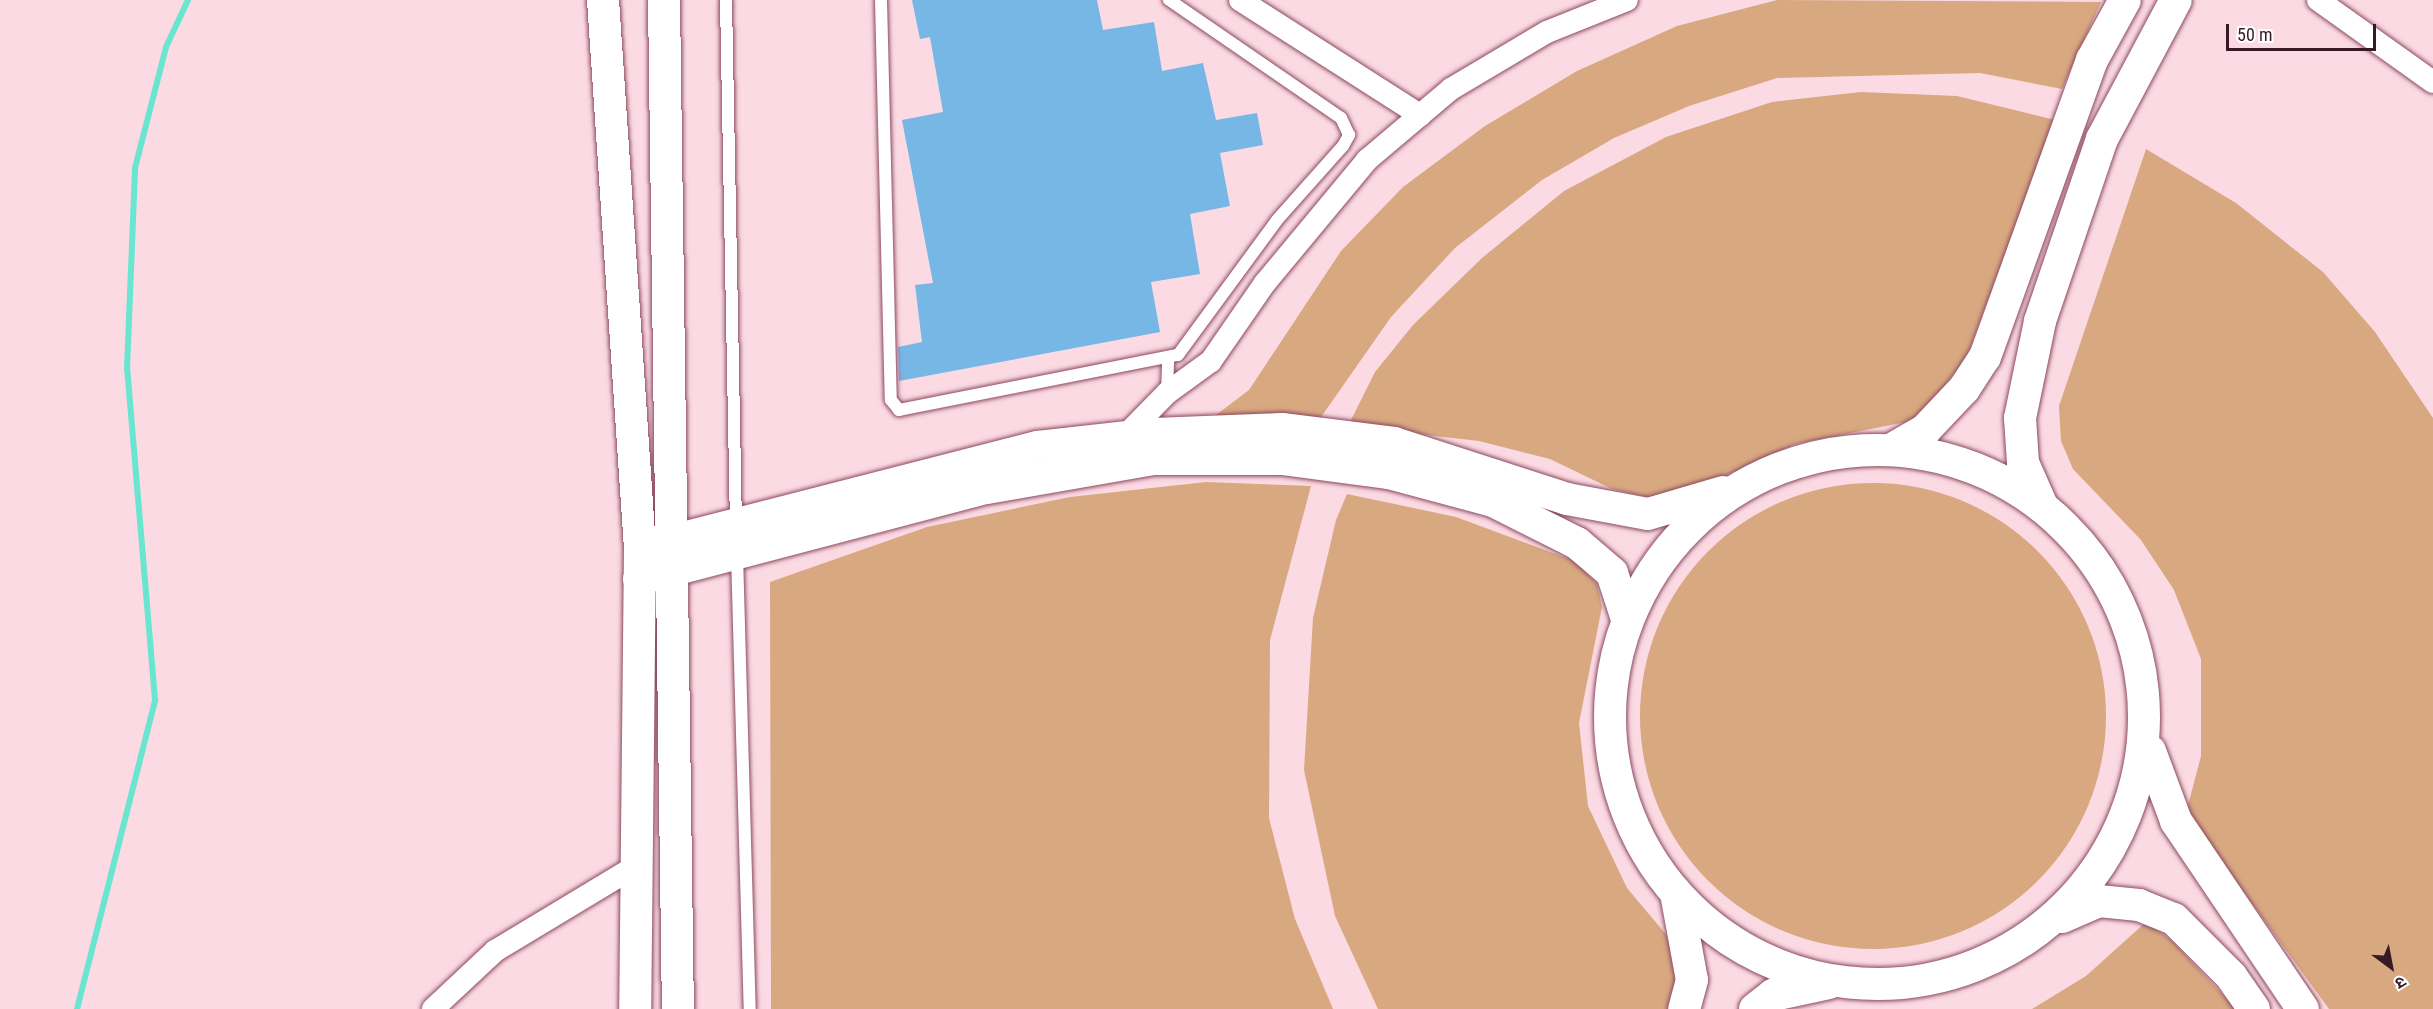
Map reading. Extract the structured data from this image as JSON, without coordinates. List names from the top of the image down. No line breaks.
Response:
{"scale_bar":"50 m","north":"bottom right"}
